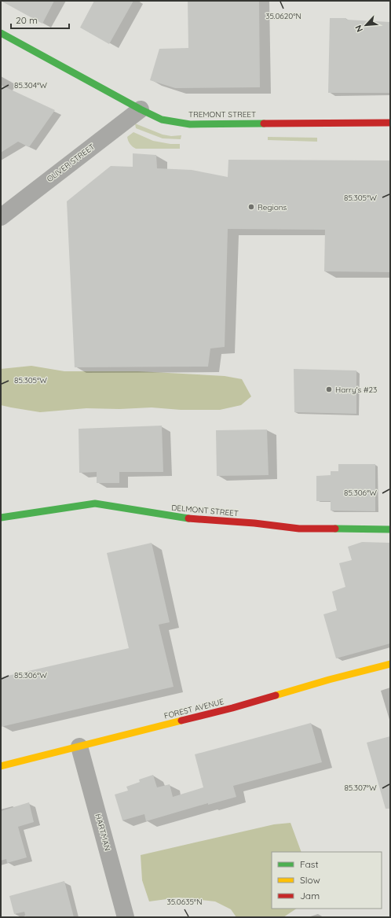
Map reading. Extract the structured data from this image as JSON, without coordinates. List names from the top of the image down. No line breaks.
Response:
{"streets":{"street":["TREMONT STREET","OLIVER STREET","DELMONT STREET","FOREST AVENUE","HARTMAN"]},"crossings":[["TREMONT STREET","OLIVER STREET"],["FOREST AVENUE","HARTMAN"]],"places":["Regions","Harry's #23"],"legend":["Fast","Slow","Jam"],"scale_bar":"20 m","north":"bottom left","coordinates":["35.0620°N","85.304°W","85.305°W","85.306°W","85.307°W","35.0635°N"]}
